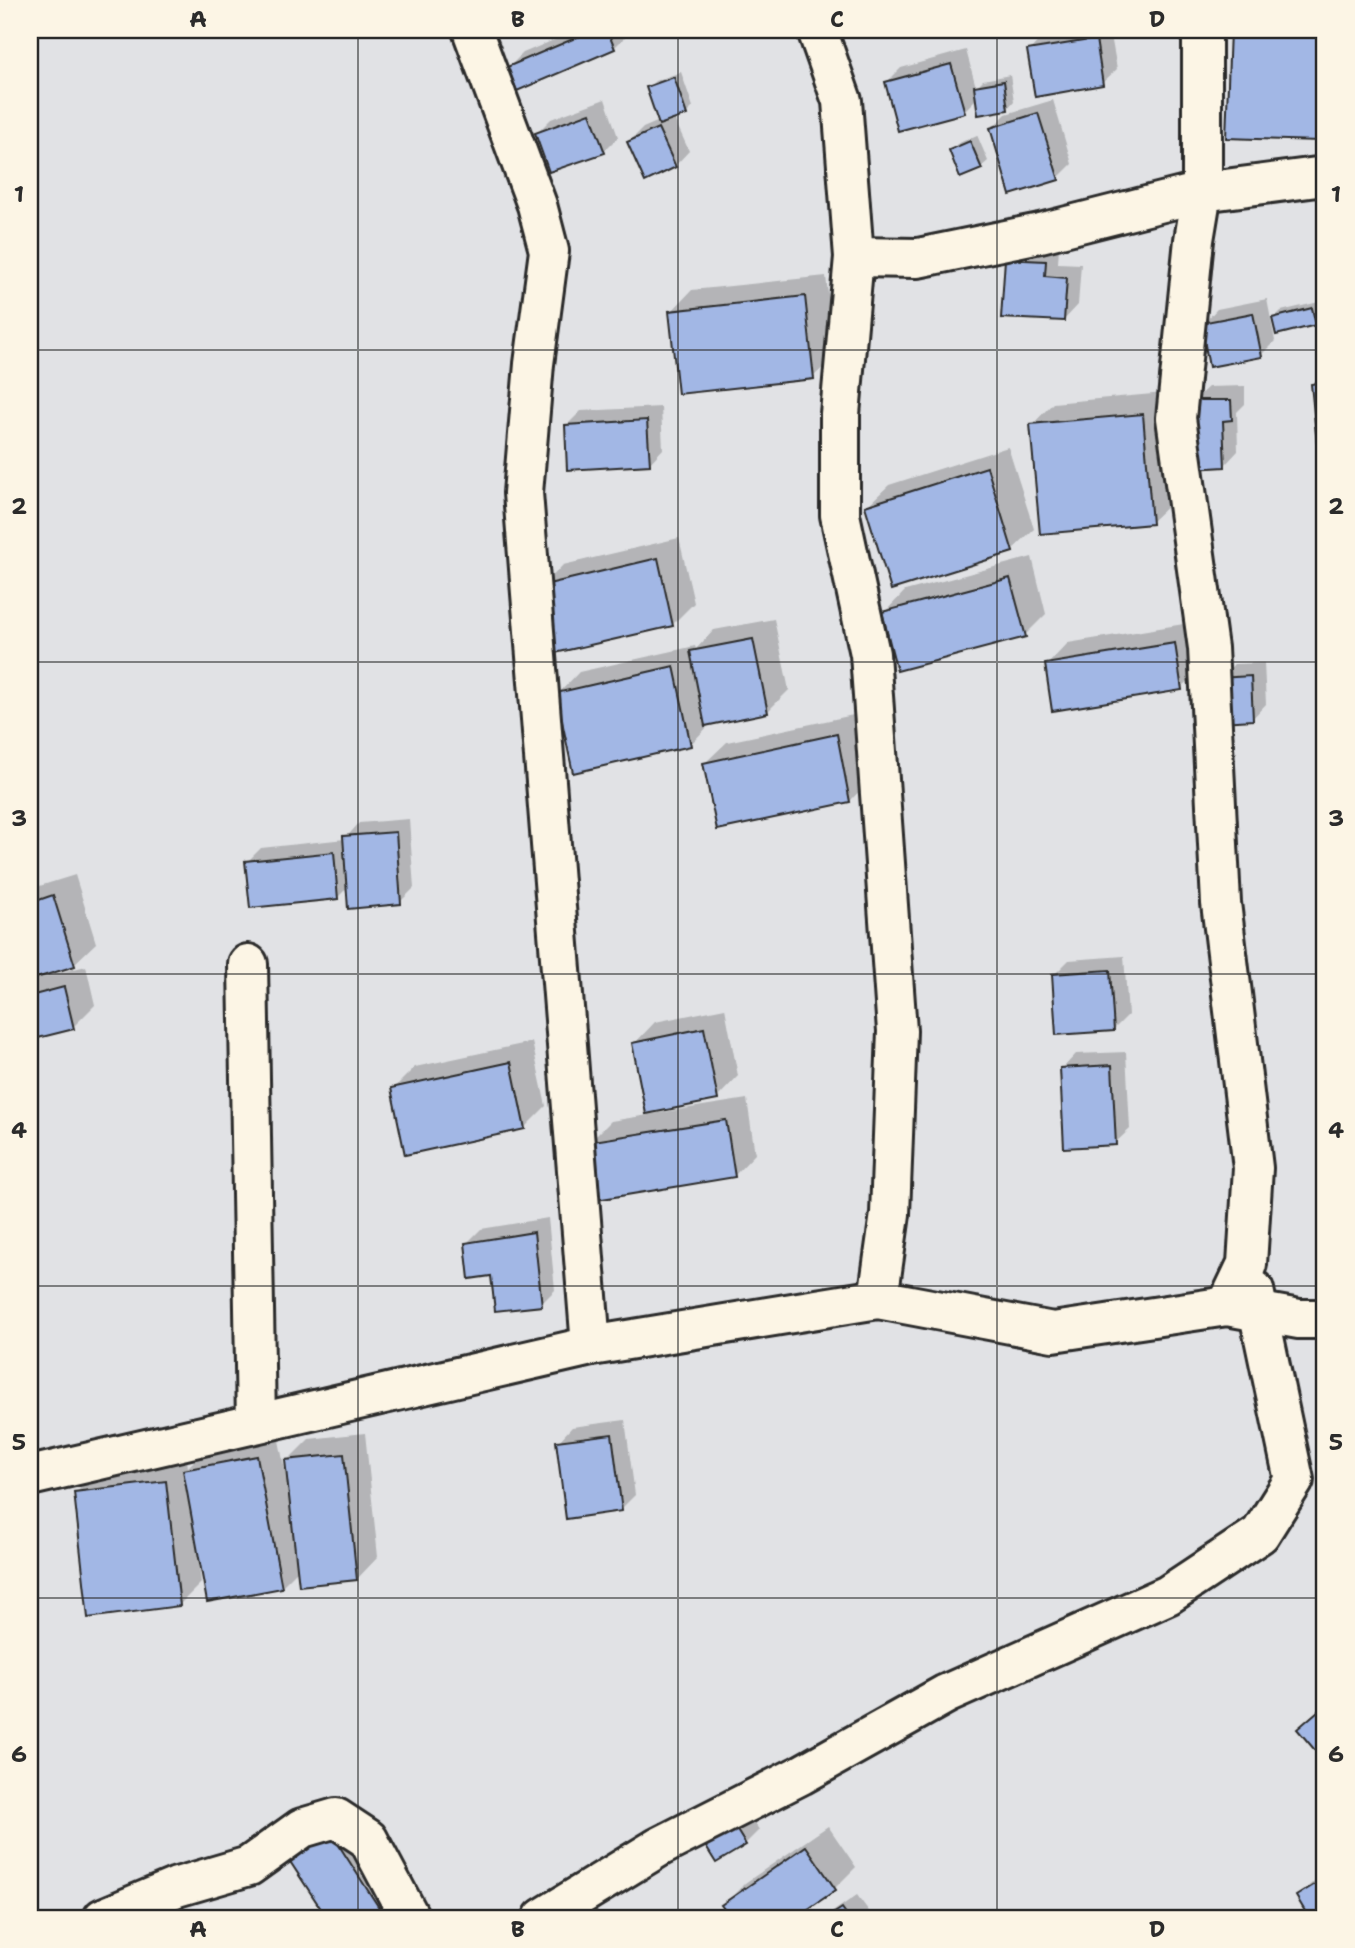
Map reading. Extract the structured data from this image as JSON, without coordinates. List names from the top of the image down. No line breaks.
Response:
{"grid":{"columns":["A","B","C","D"],"rows":["1","2","3","4","5","6"]}}
